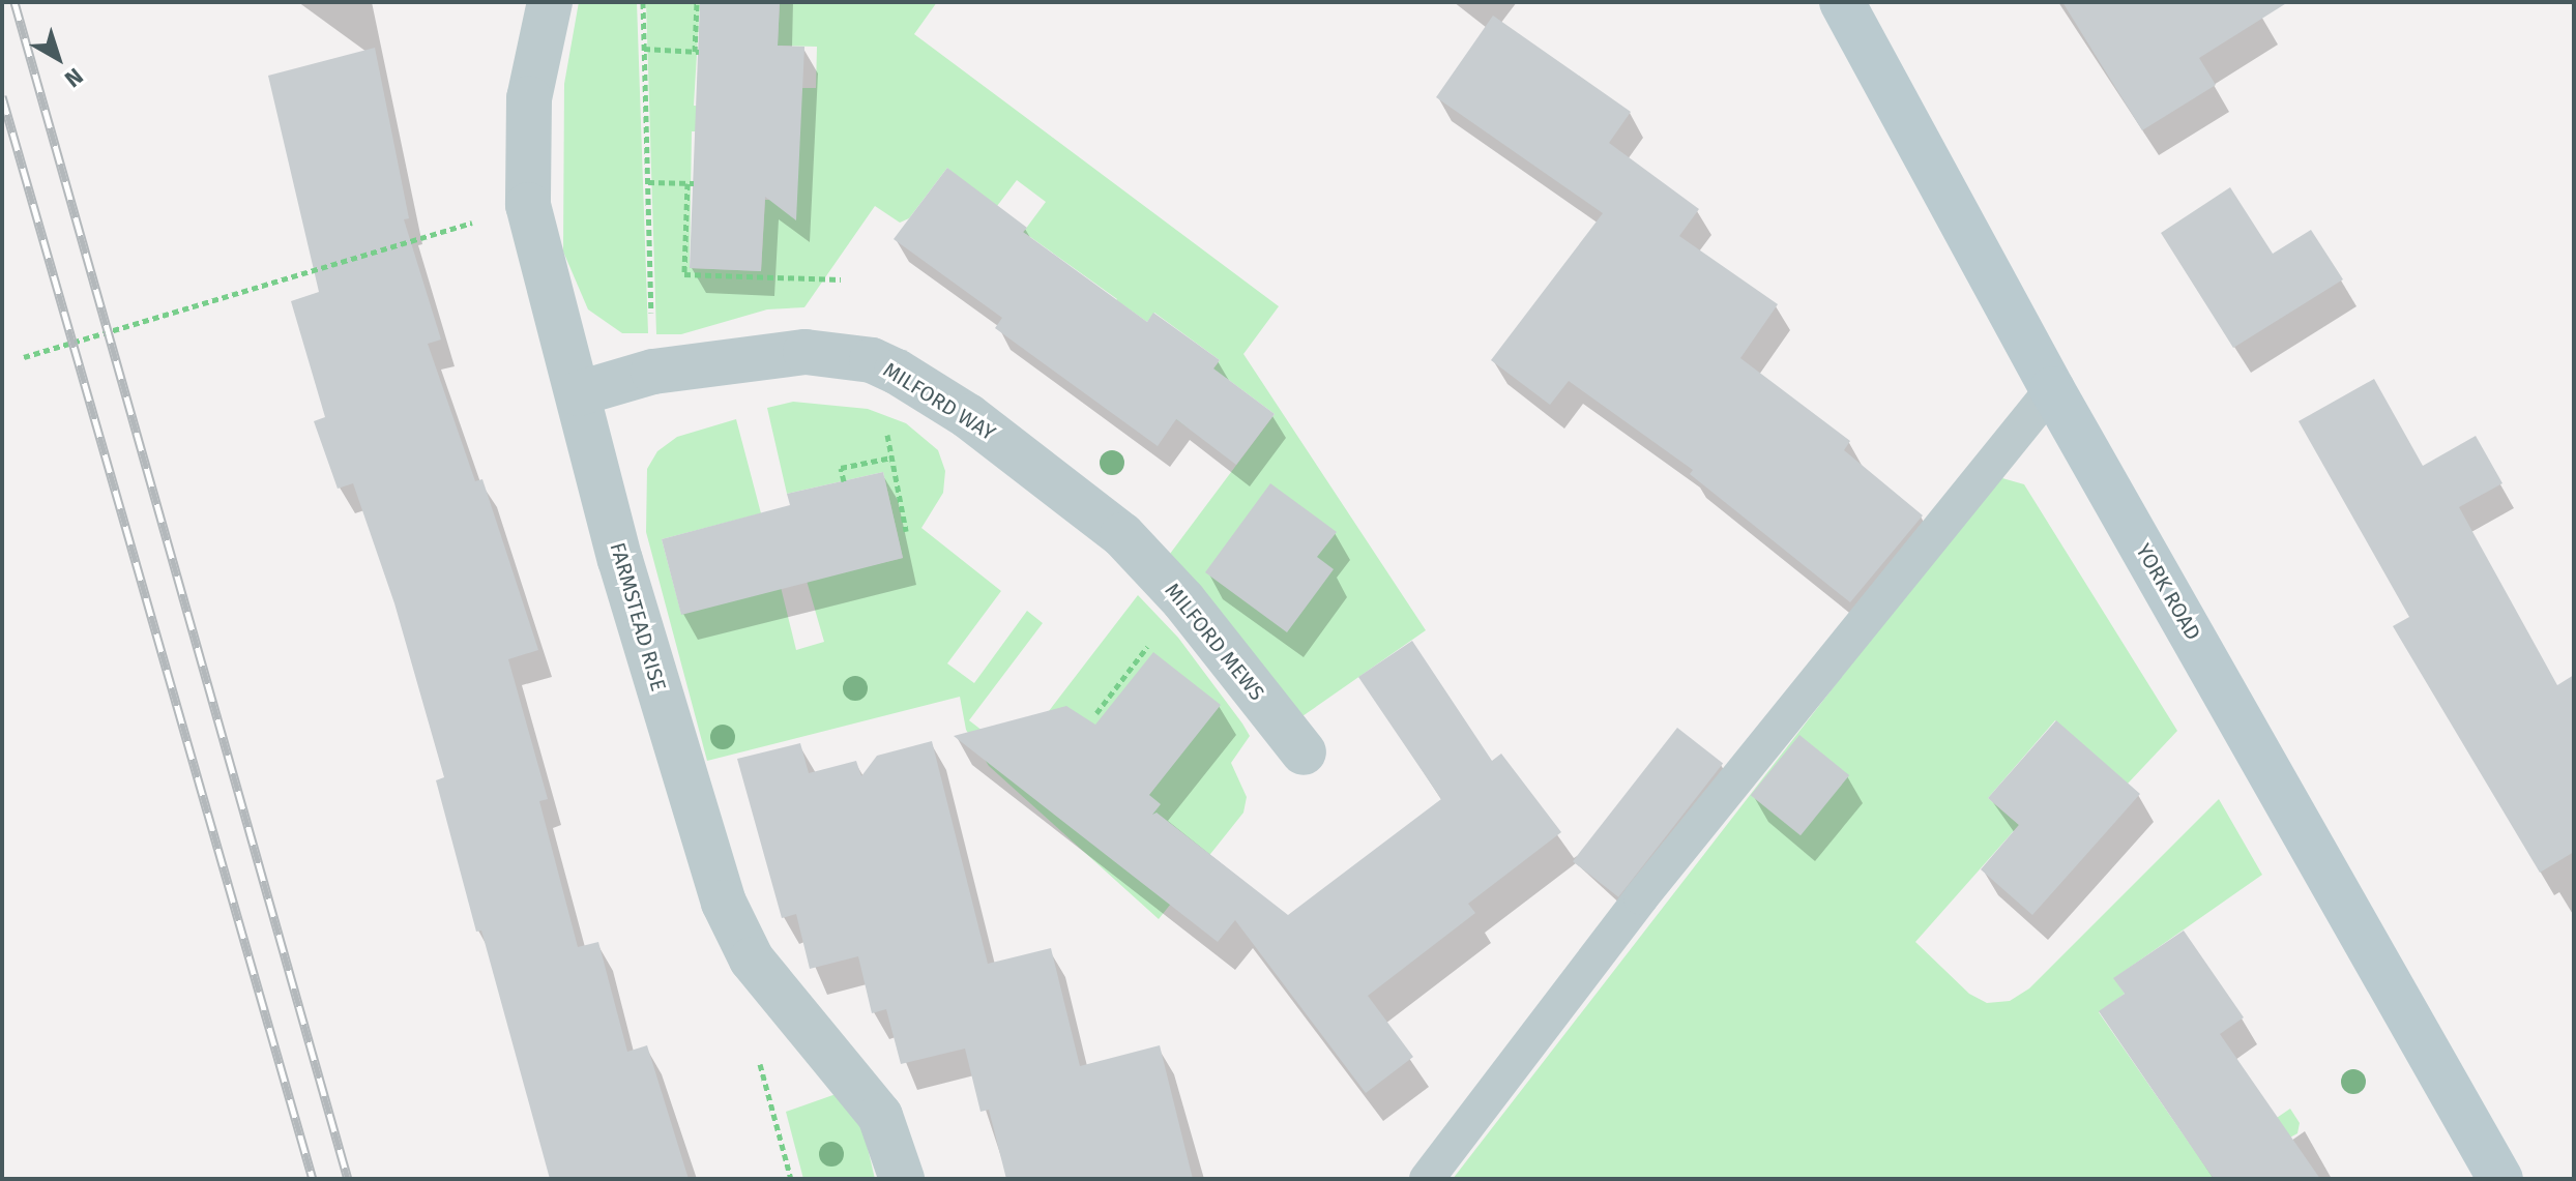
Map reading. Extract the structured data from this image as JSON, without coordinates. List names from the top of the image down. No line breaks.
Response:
{"streets":{"street":["MILFORD WAY","YORK ROAD","FARMSTEAD RISE","MILFORD MEWS"]},"crossings":[["MILFORD WAY","FARMSTEAD RISE"],["MILFORD WAY","MILFORD MEWS"]],"north":"bottom right"}
